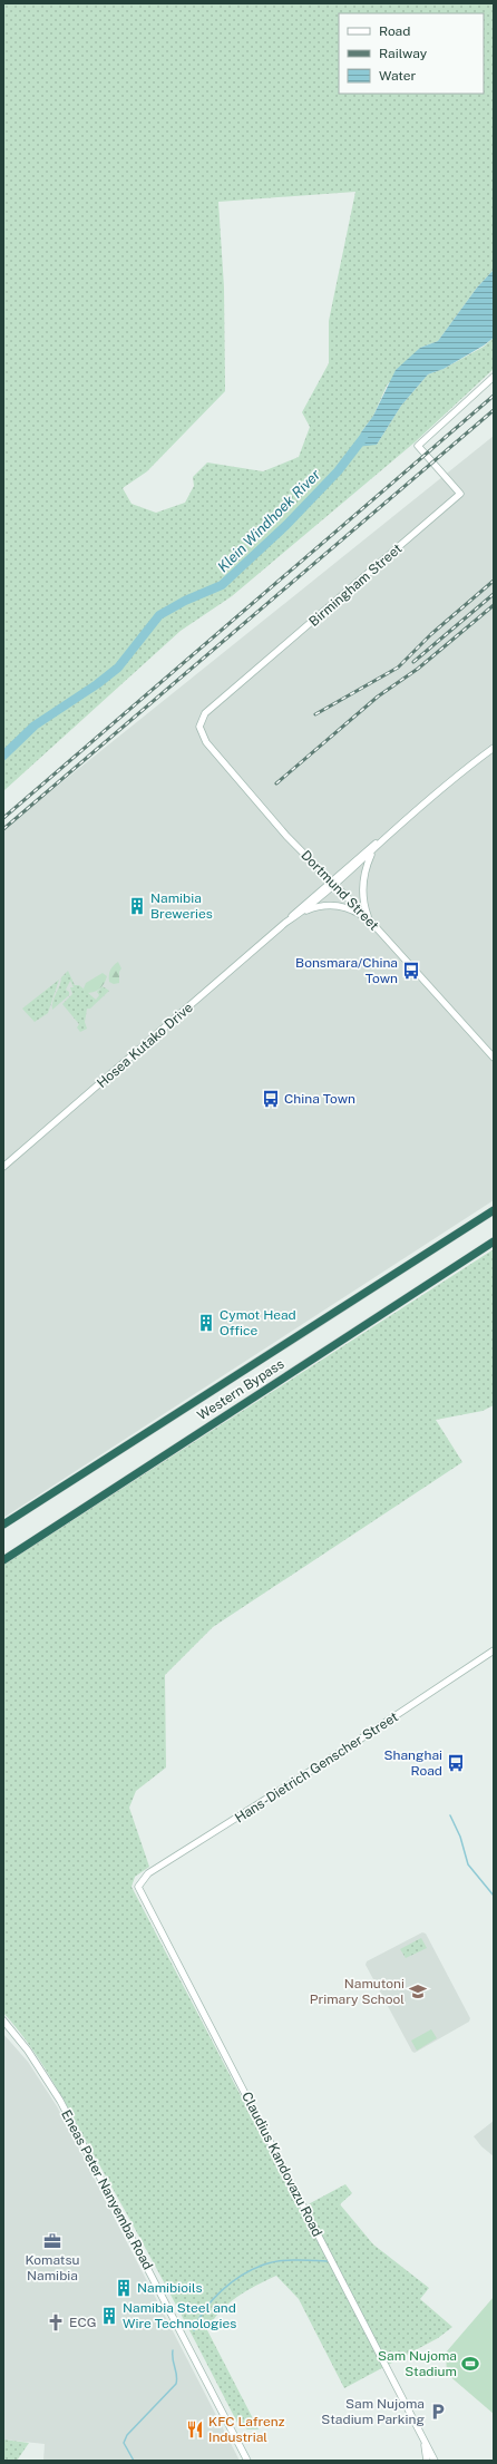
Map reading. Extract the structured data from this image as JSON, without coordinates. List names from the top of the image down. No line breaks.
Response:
{"streets":{"highway":["Western Bypass"],"street":["Birmingham Street","Dortmund Street","Hosea Kutako Drive","Hans-Dietrich Genscher Street","Claudius Kandovazu Road","Eneas Peter Nanyemba Road"]},"crossings":[["Birmingham Street","Dortmund Street"],["Dortmund Street","Hosea Kutako Drive"],["Hans-Dietrich Genscher Street","Claudius Kandovazu Road"]],"water":["Klein Windhoek River"],"places":{"building":["Namibia Breweries","Cymot Head Office","Namibioils","Namibia Steel and Wire Technologies"],"bus stop":["Bonsmara/China Town","China Town","Shanghai Road"],"school or university":["Namutoni Primary School"],"office":["Komatsu Namibia"],"church":["ECG"],"sports":["Sam Nujoma Stadium"],"parking":["Sam Nujoma Stadium Parking"],"restaurant":["KFC Lafrenz Industrial"]},"legend":["Road","Railway","Water"]}
